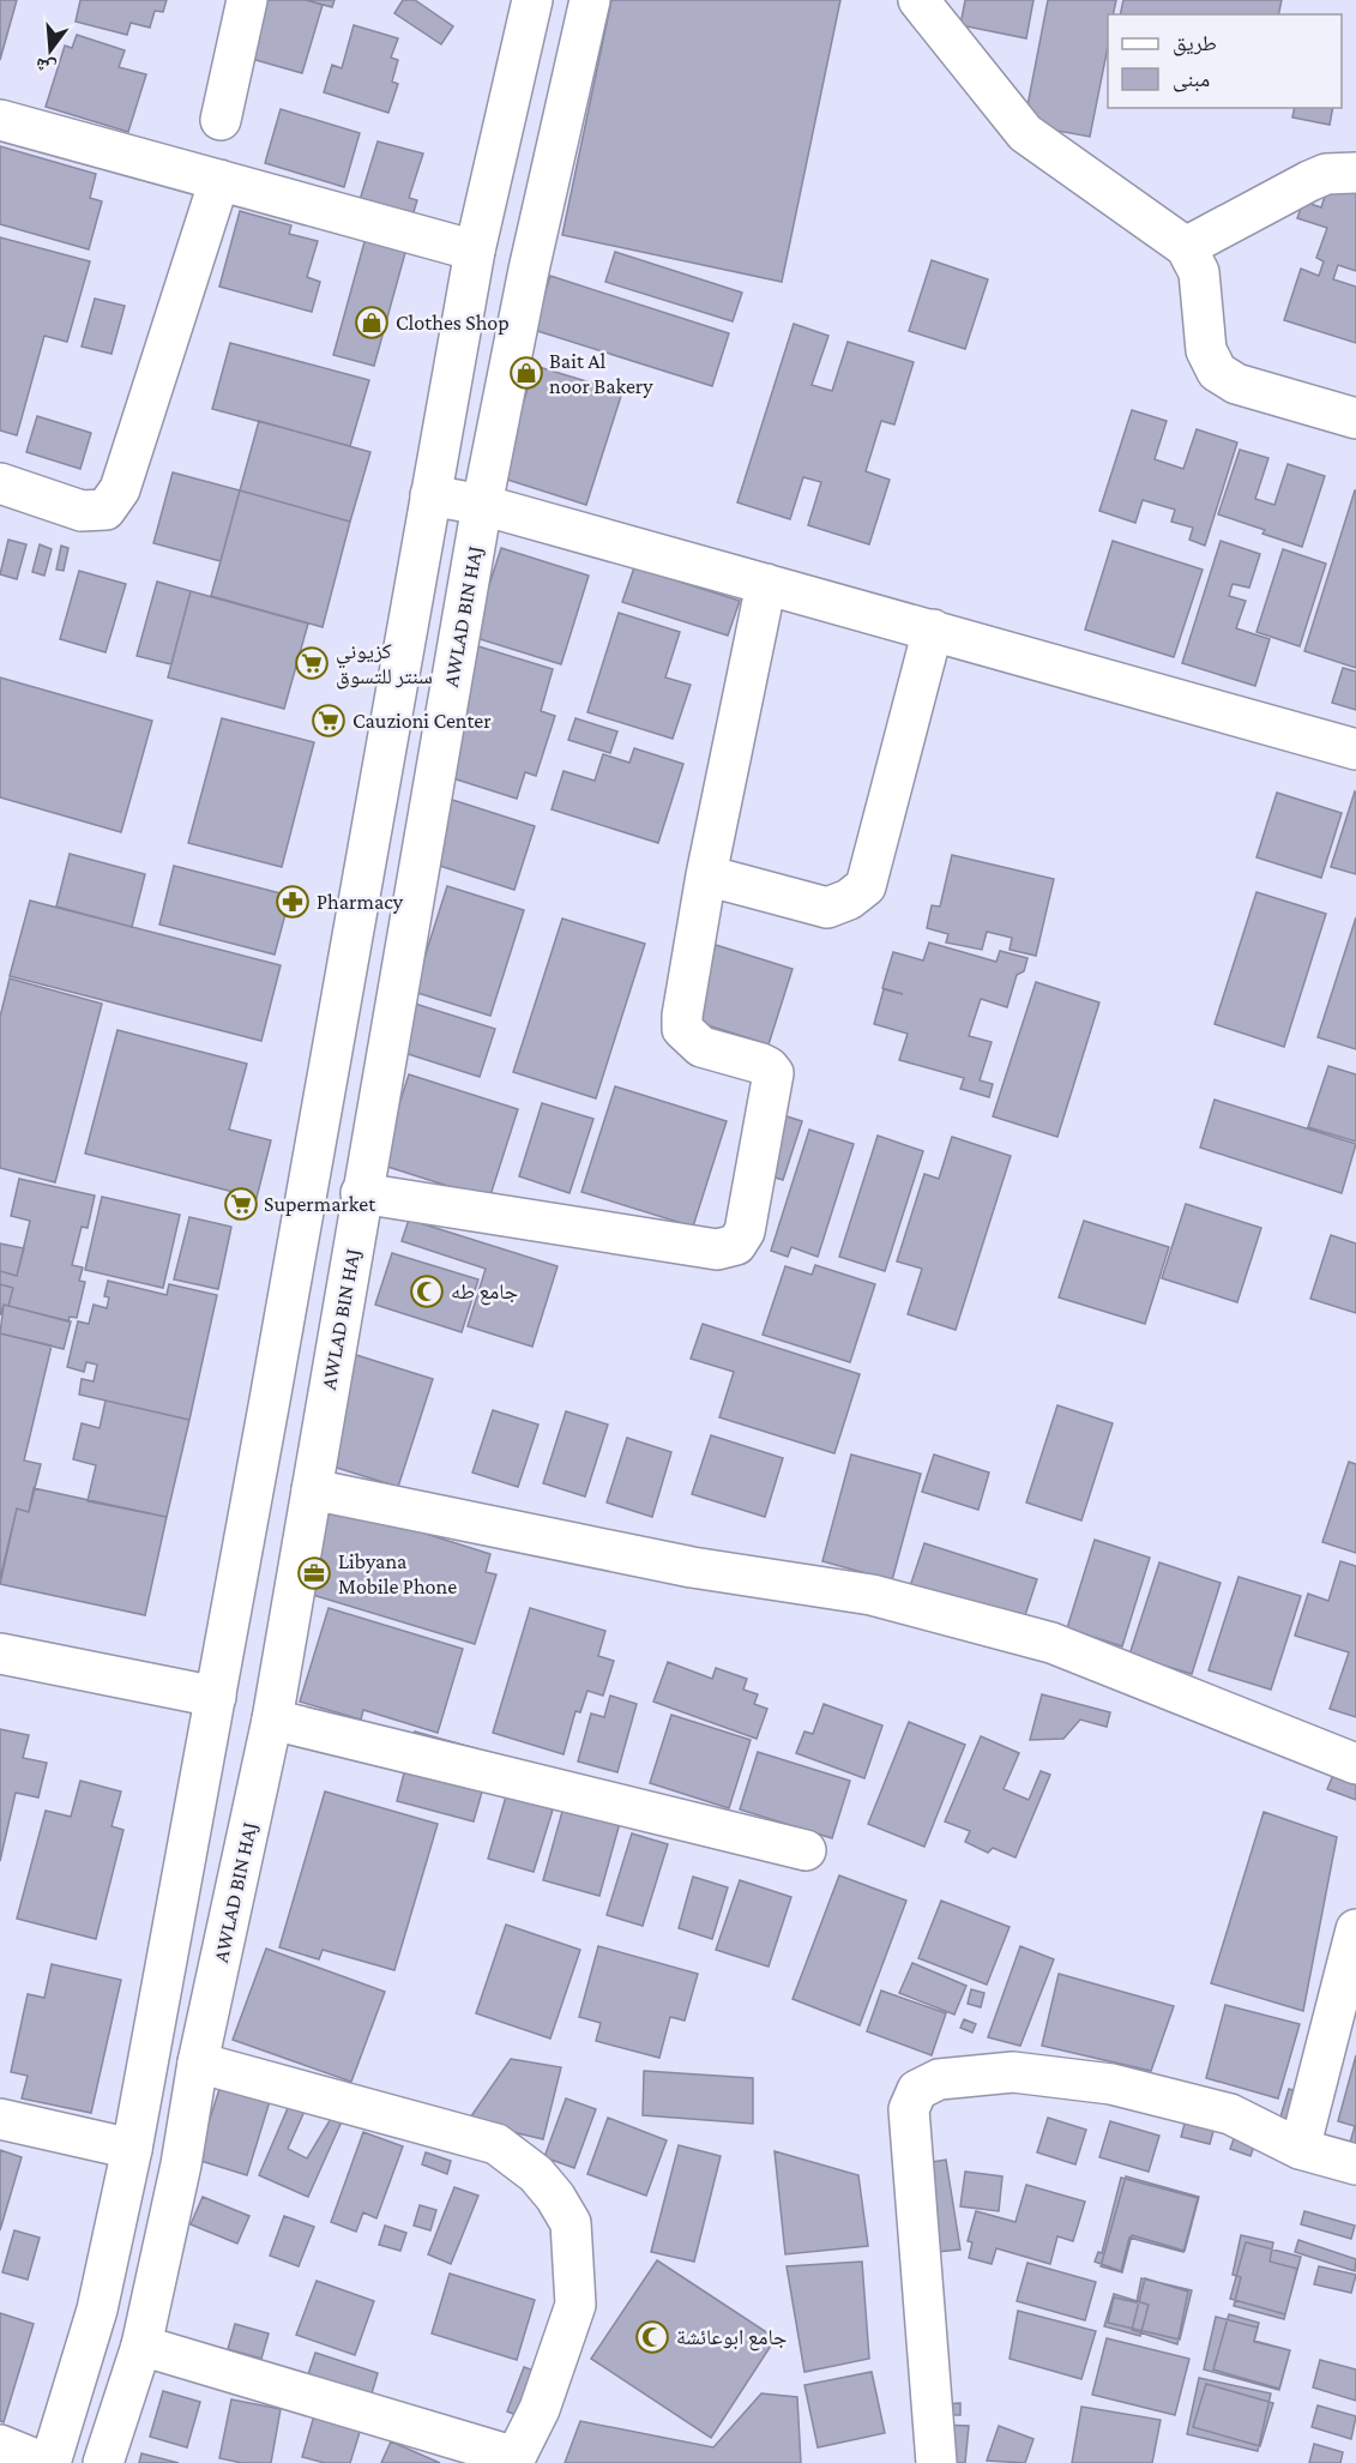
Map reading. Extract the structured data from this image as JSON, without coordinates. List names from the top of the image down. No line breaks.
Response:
{"streets":{"street":["AWLAD BIN HAJ"]},"places":{"shop":["Clothes Shop","Bait Al noor Bakery"],"supermarket":["كزيوني سنتر للتسوق","Cauzioni Center","Supermarket"],"pharmacy":["Pharmacy"],"mosque":["جامع طه","جامع ابوعائشة"],"office":["Libyana Mobile Phone"]},"legend":["طريق","مبنى"],"north":"bottom"}
